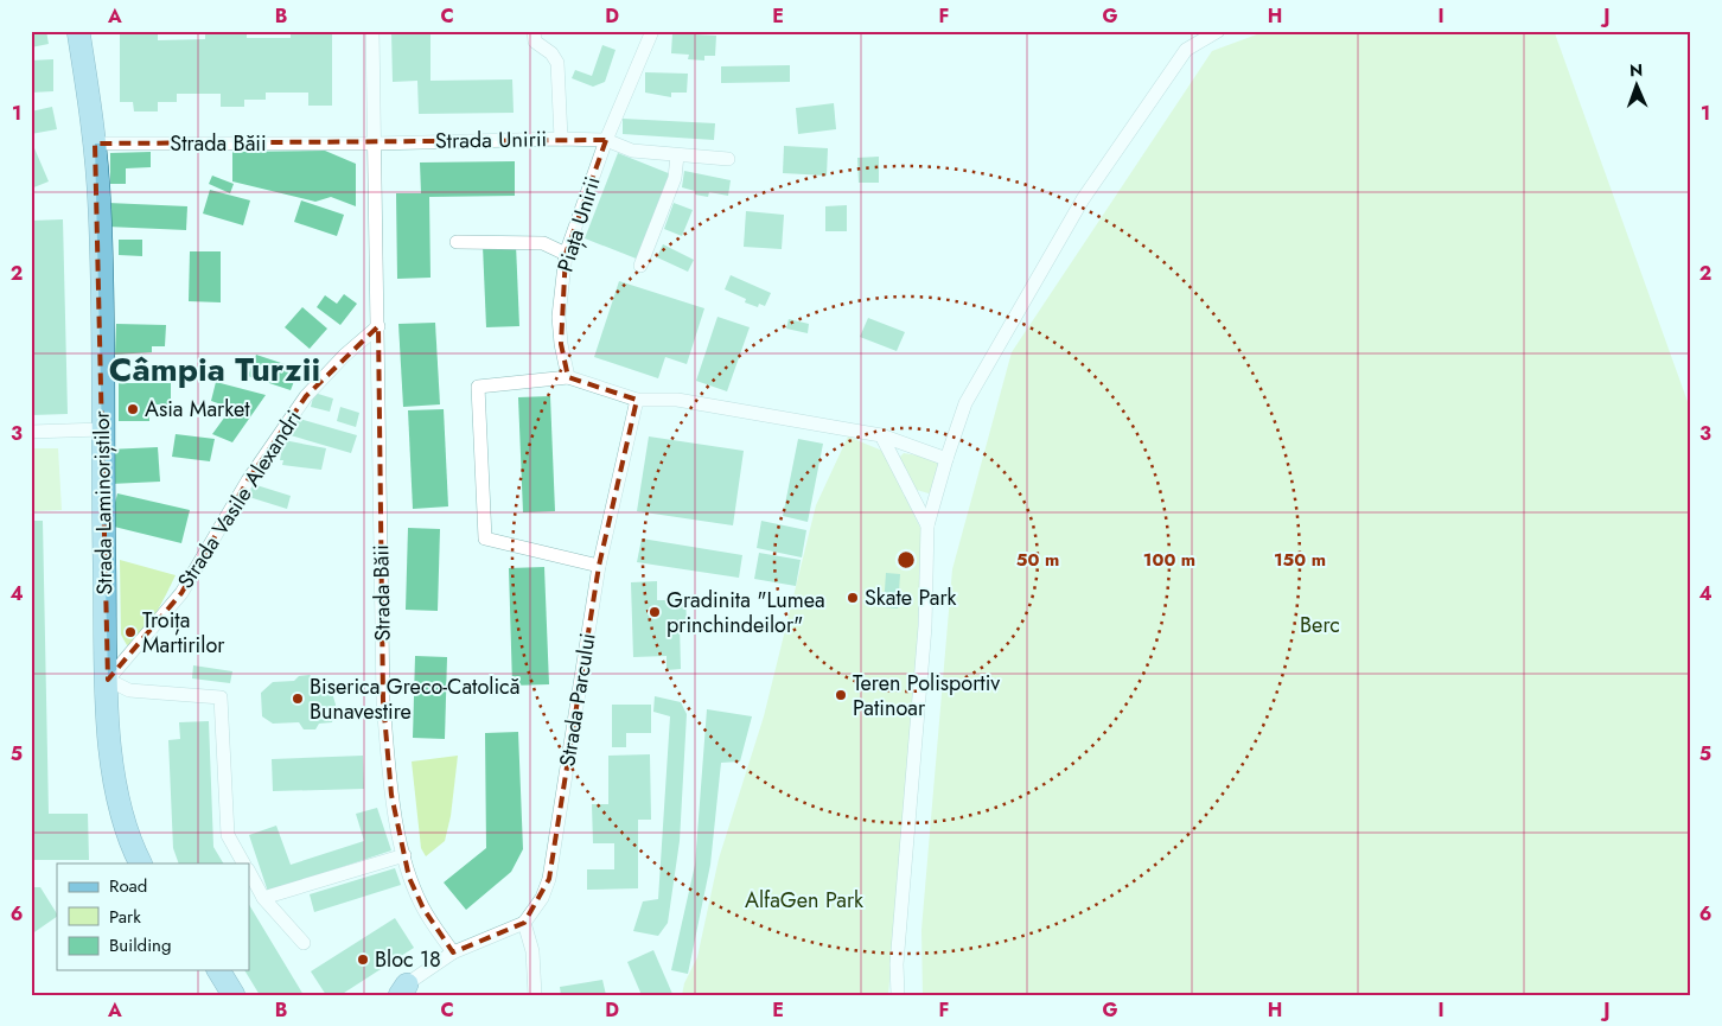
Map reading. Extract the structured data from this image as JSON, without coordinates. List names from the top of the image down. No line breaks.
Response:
{"streets":{"main road":["Strada Laminoriștilor"],"street":["Strada Unirii","Strada Băii","Piața Unirii","Strada Vasile Alexandri","Strada Parcului"]},"crossings":[["Strada Unirii","Strada Băii"],["Strada Unirii","Piața Unirii"],["Strada Băii","Strada Vasile Alexandri"],["Strada Băii","Strada Laminoriștilor"],["Strada Vasile Alexandri","Strada Laminoriștilor"]],"districts":["Câmpia Turzii"],"parks":["Berc","AlfaGen Park"],"places":["Asia Market","Skate Park","Gradinita \"Lumea princhindeilor\"","Troița Martirilor","Teren Polisportiv Patinoar","Biserica Greco-Catolică Bunavestire","Bloc 18"],"legend":["Road","Park","Building"],"north":"top","grid":{"columns":["A","B","C","D","E","F","G","H","I","J"],"rows":["1","2","3","4","5","6"]},"rings":["50 m","100 m","150 m"]}
